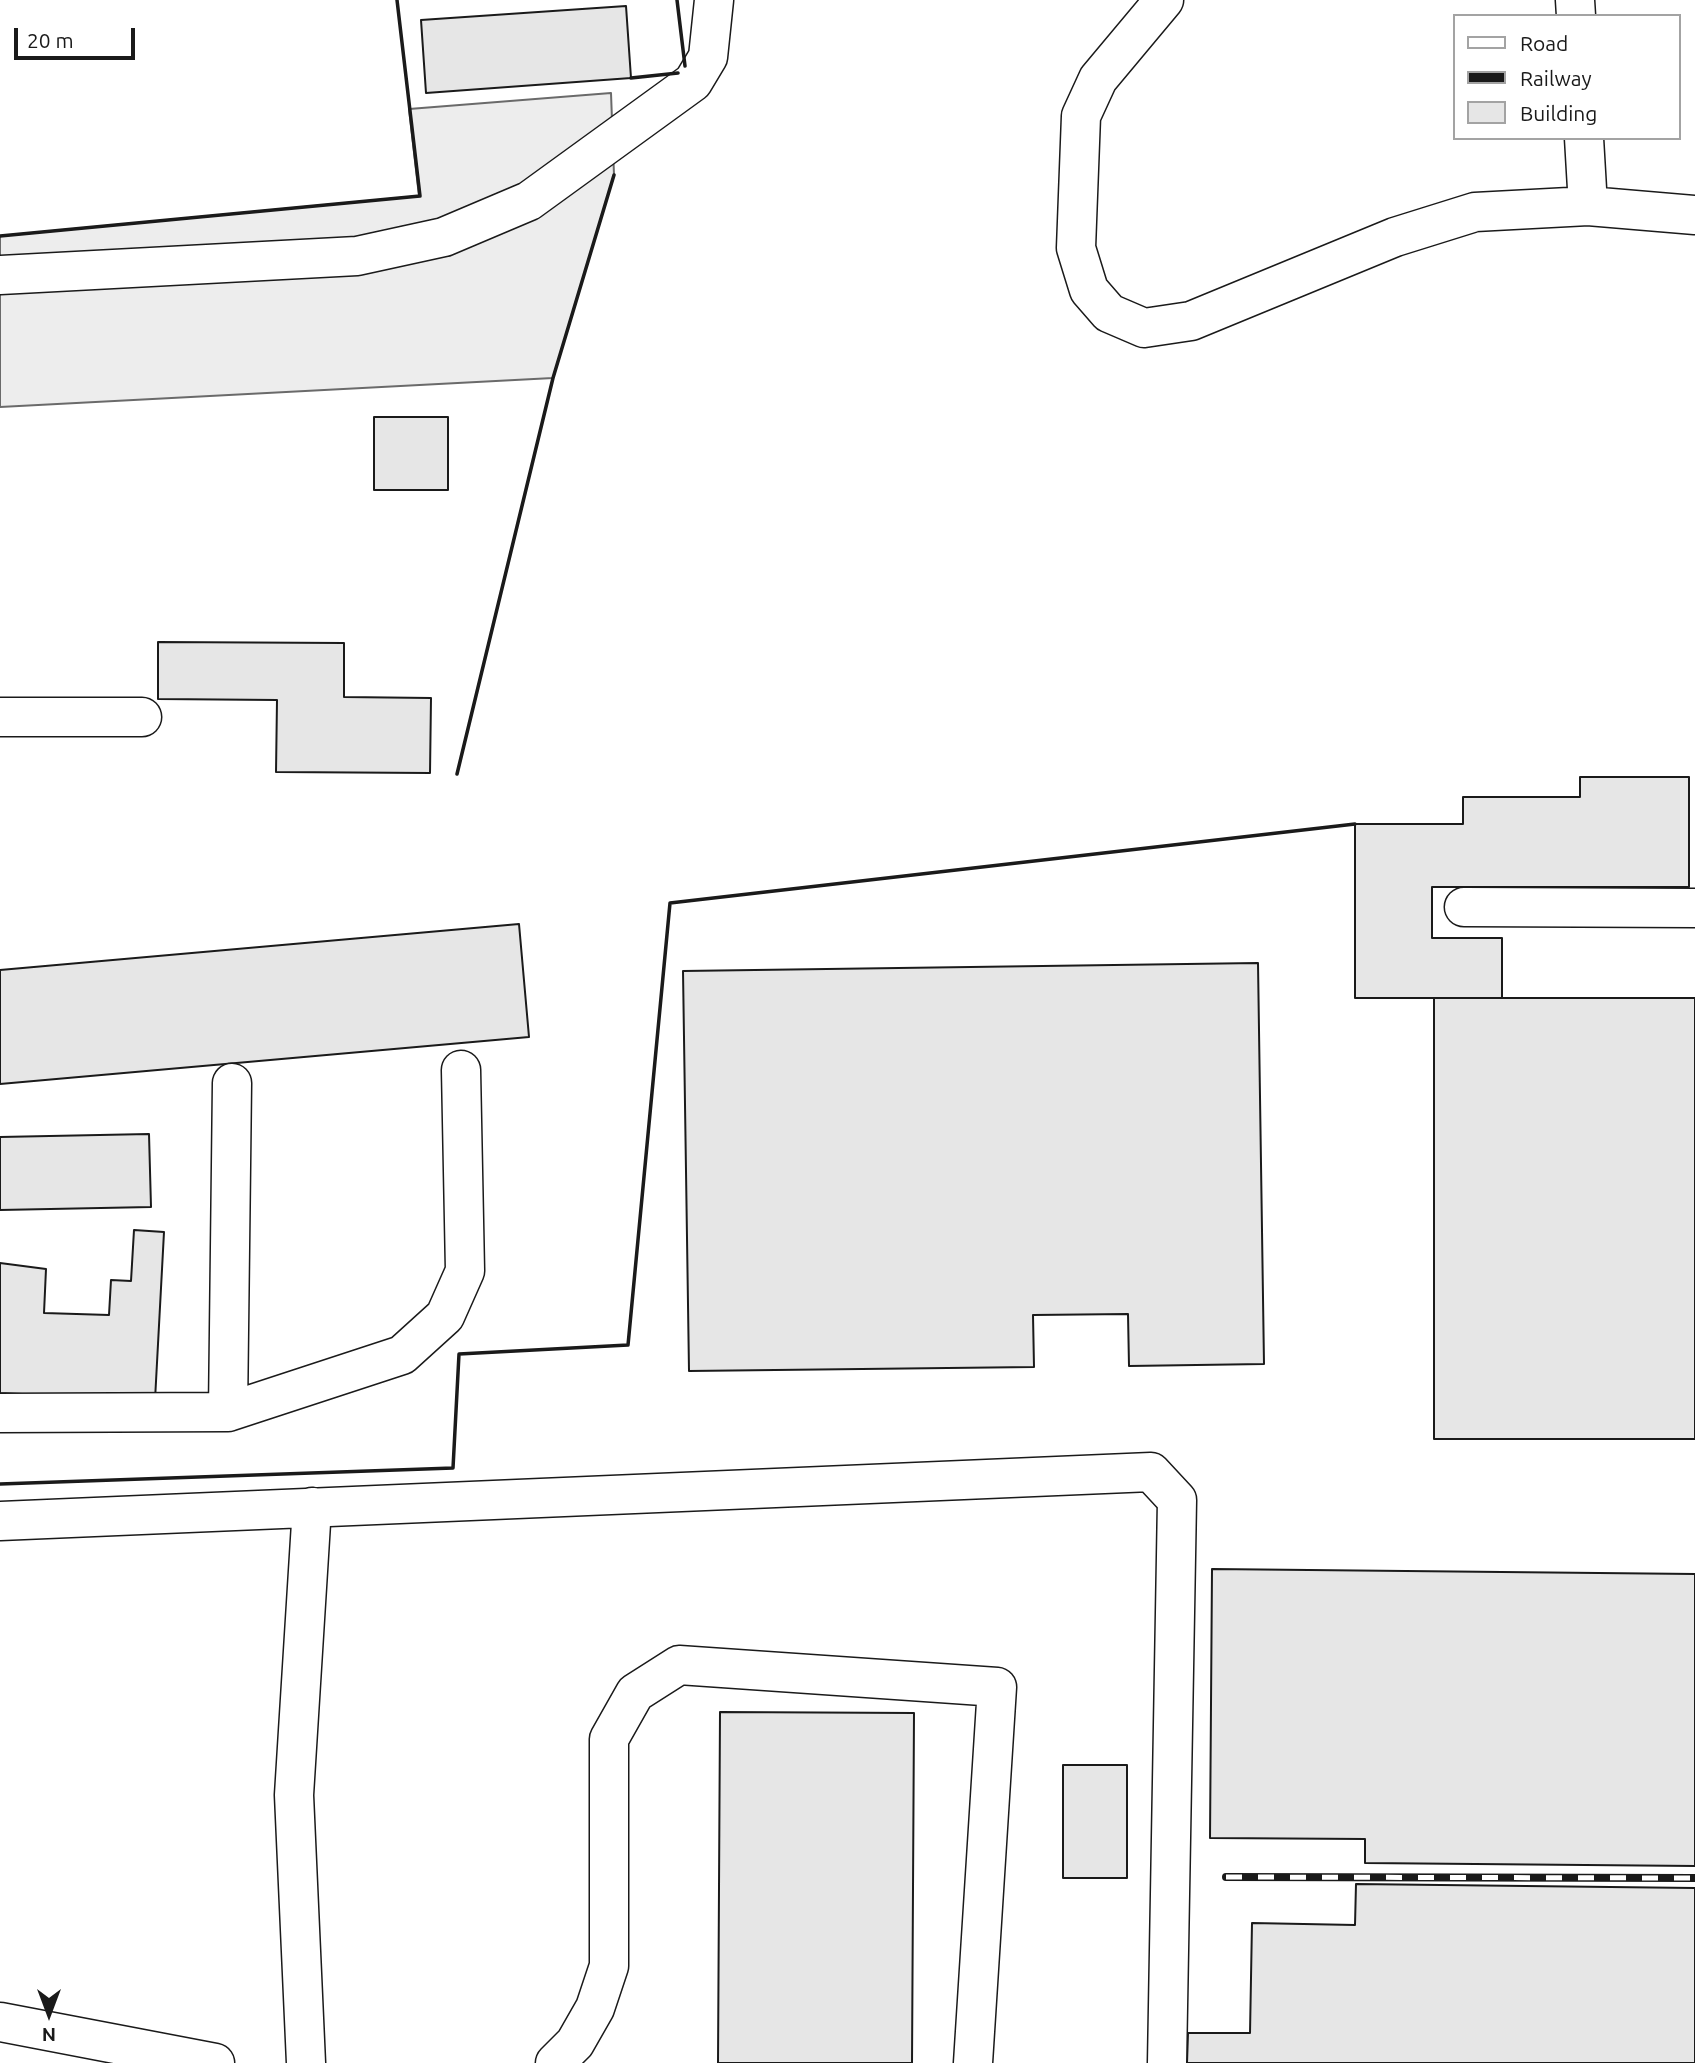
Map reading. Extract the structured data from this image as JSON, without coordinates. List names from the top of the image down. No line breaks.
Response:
{"legend":["Road","Railway","Building"],"scale_bar":"20 m","north":"bottom"}
